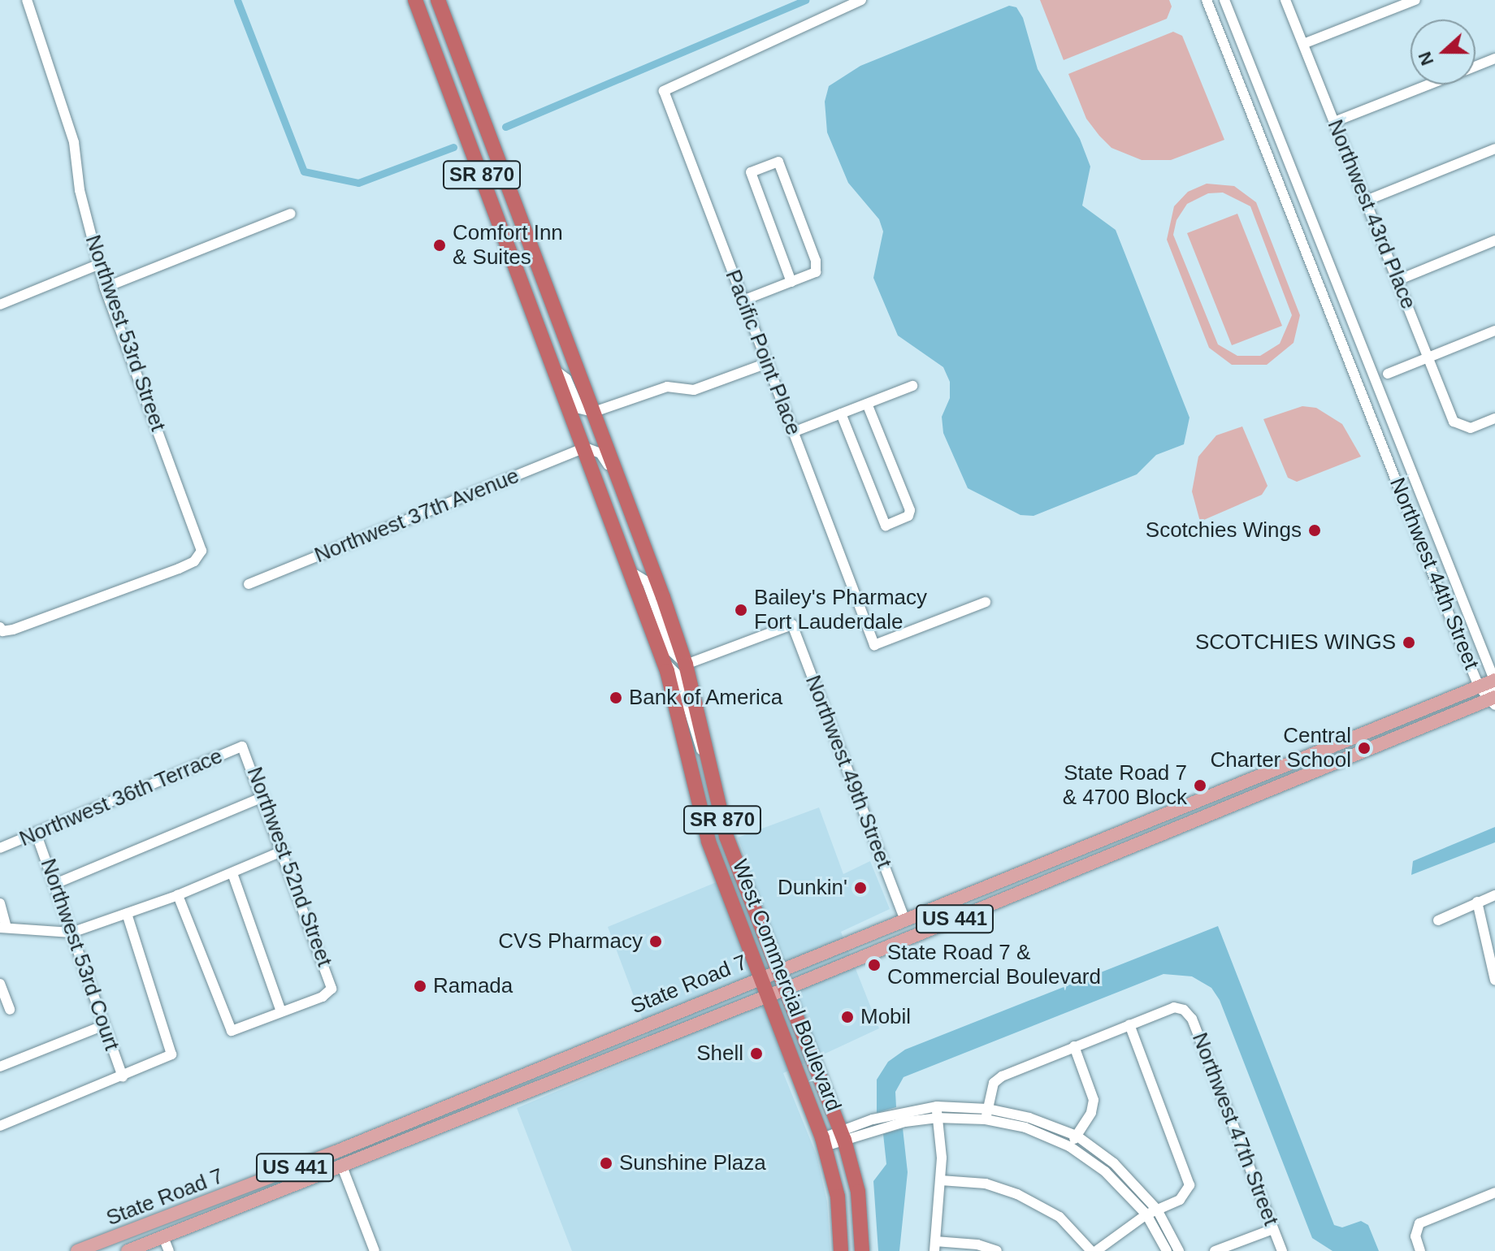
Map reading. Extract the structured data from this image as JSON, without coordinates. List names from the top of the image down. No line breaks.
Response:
{"streets":{"highway":["SR 870","West Commercial Boulevard"],"main road":["US 441","State Road 7"],"street":["Northwest 43rd Place","Northwest 53rd Street","Pacific Point Place","Northwest 37th Avenue","Northwest 44th Street","Northwest 49th Street","Northwest 36th Terrace","Northwest 52nd Street","Northwest 53rd Court","Northwest 47th Street"]},"crossings":[["Northwest 37th Avenue","West Commercial Boulevard"],["Northwest 44th Street","State Road 7"],["Northwest 49th Street","State Road 7"],["Northwest 49th Street","West Commercial Boulevard"],["Northwest 36th Terrace","Northwest 52nd Street"],["Northwest 36th Terrace","Northwest 53rd Court"],["State Road 7","West Commercial Boulevard"]],"places":["Comfort Inn & Suites","Scotchies Wings","Bailey's Pharmacy Fort Lauderdale","SCOTCHIES WINGS","Bank of America","Central Charter School","State Road 7 & 4700 Block","Dunkin'","CVS Pharmacy","State Road 7 & Commercial Boulevard","Ramada","Mobil","Shell","Sunshine Plaza"],"north":"left"}
